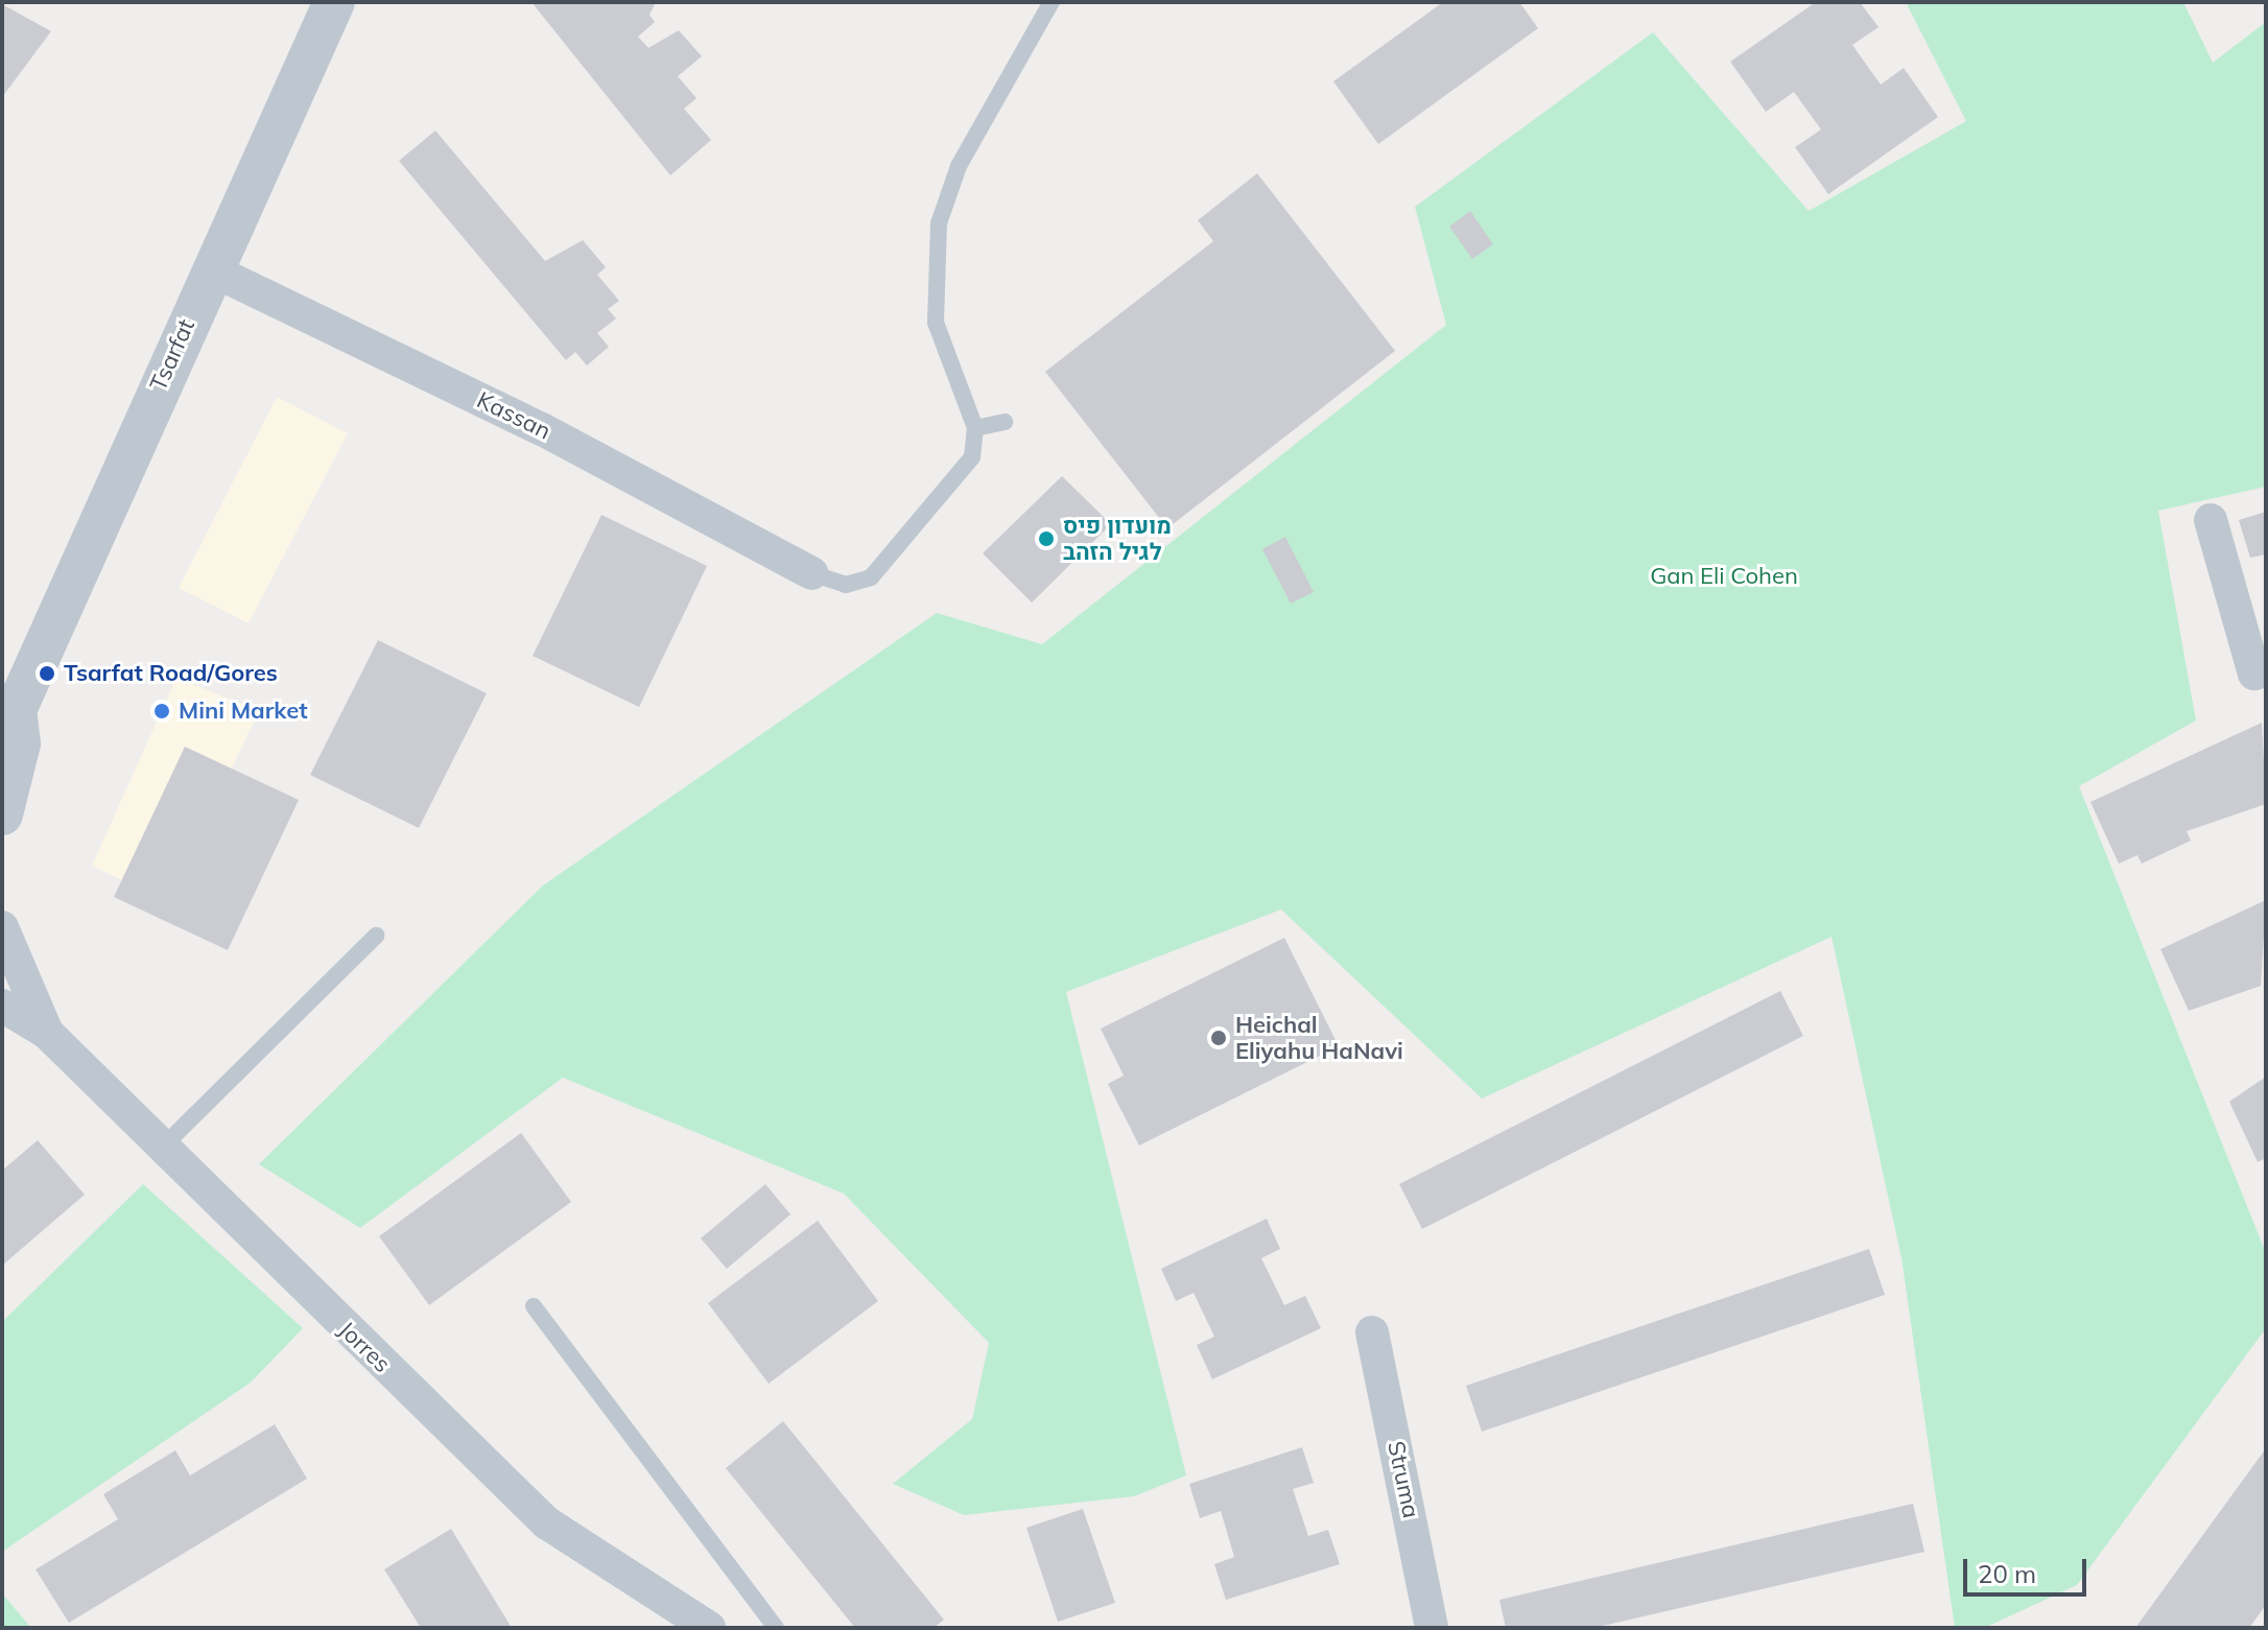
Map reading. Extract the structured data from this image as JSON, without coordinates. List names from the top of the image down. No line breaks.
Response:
{"streets":{"street":["Tsarfat","Kassan","Jorres","Struma"]},"crossings":[["Tsarfat","Kassan"]],"parks":["Gan Eli Cohen"],"places":["מועדון פיס לגיל הזהב","Tsarfat Road/Gores","Mini Market","Heichal Eliyahu HaNavi"],"scale_bar":"20 m"}
